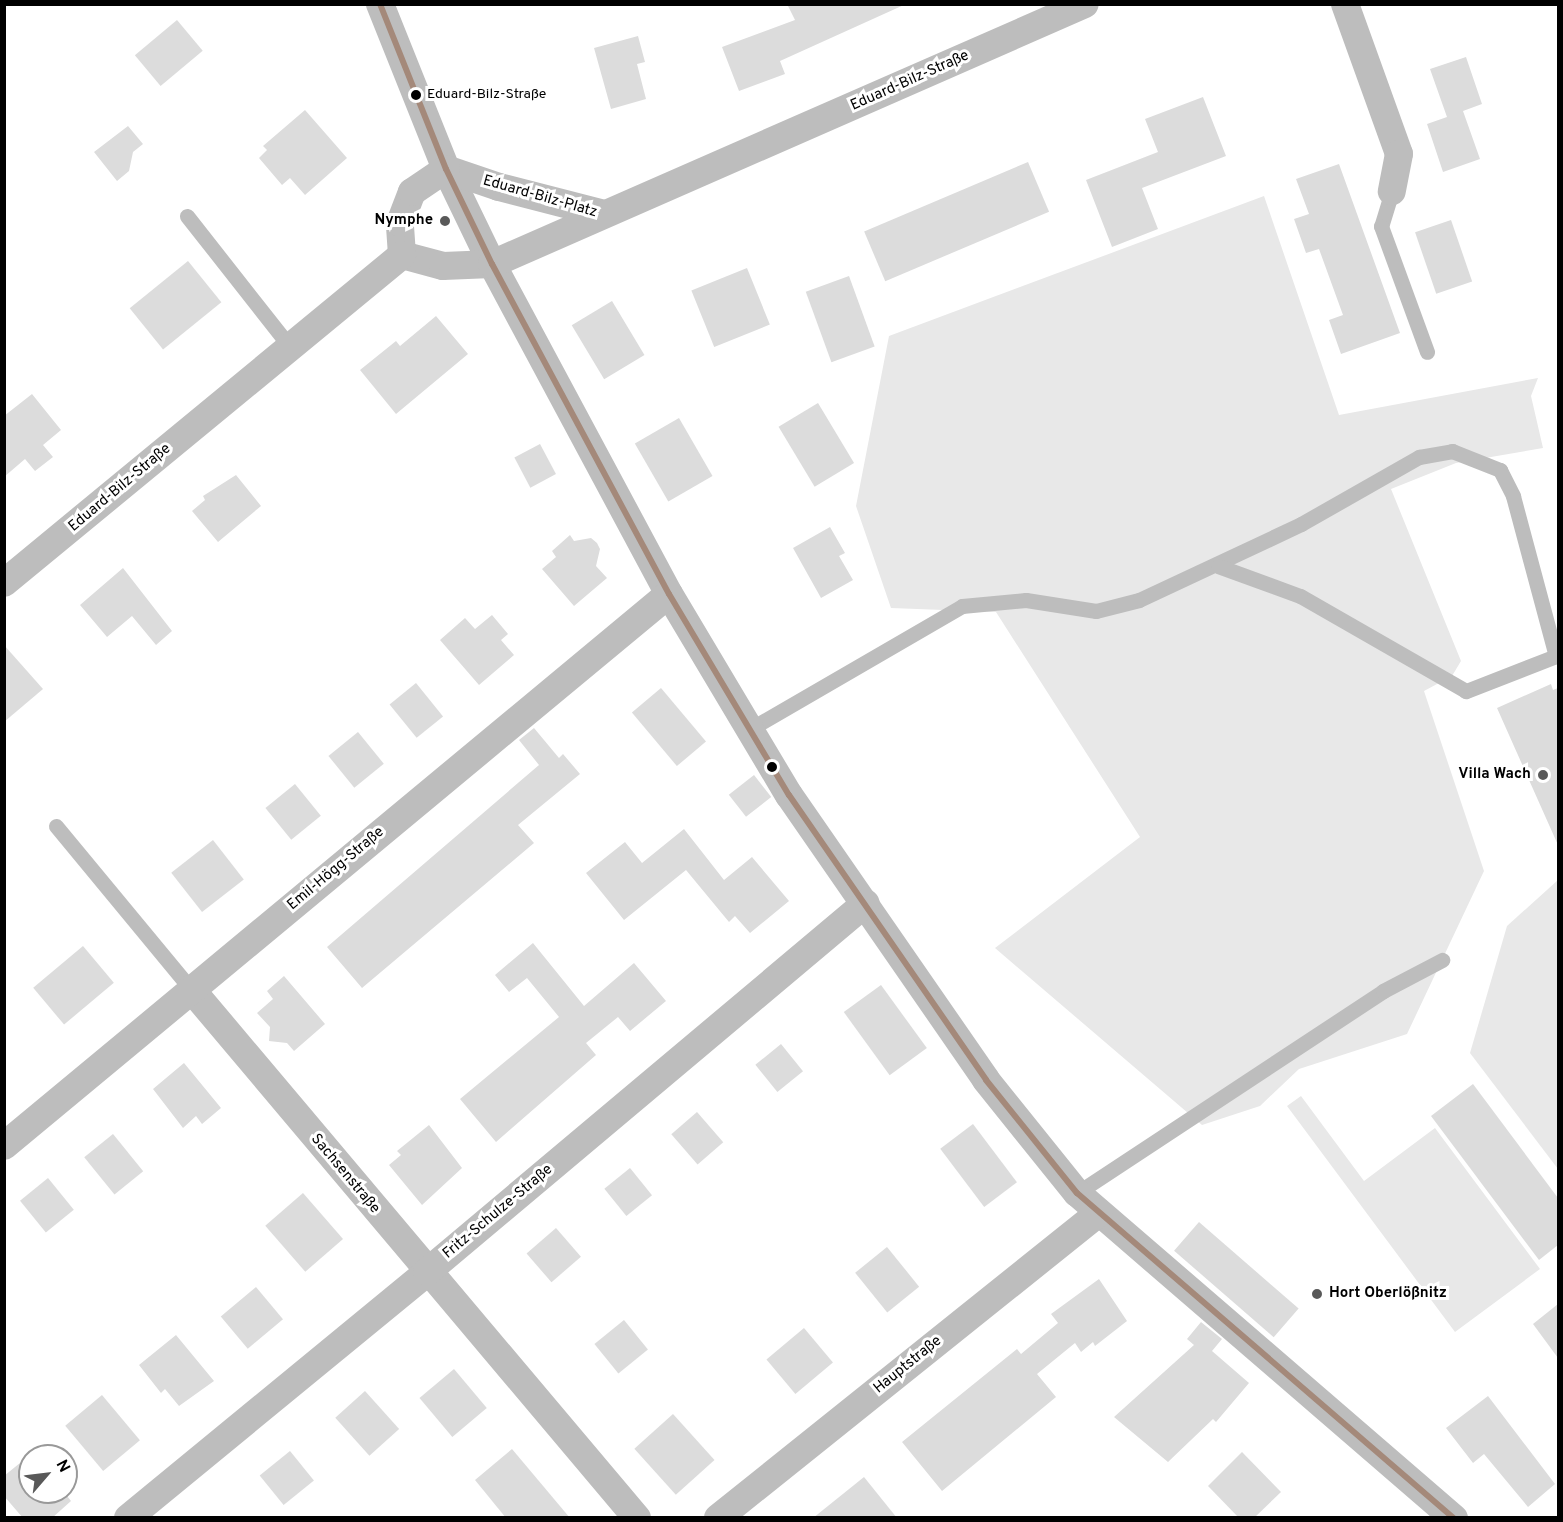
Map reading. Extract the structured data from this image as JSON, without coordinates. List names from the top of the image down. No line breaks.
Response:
{"streets":{"street":["Eduard-Bilz-Straße","Eduard-Bilz-Platz","Emil-Högg-Straße","Sachsenstraße","Fritz-Schulze-Straße","Hauptstraße"]},"crossings":[["Eduard-Bilz-Straße","Eduard-Bilz-Platz"],["Emil-Högg-Straße","Sachsenstraße"],["Sachsenstraße","Fritz-Schulze-Straße"]],"places":["Eduard-Bilz-Straße","Nymphe","Villa Wach","Hort Oberlößnitz"],"north":"top right"}
